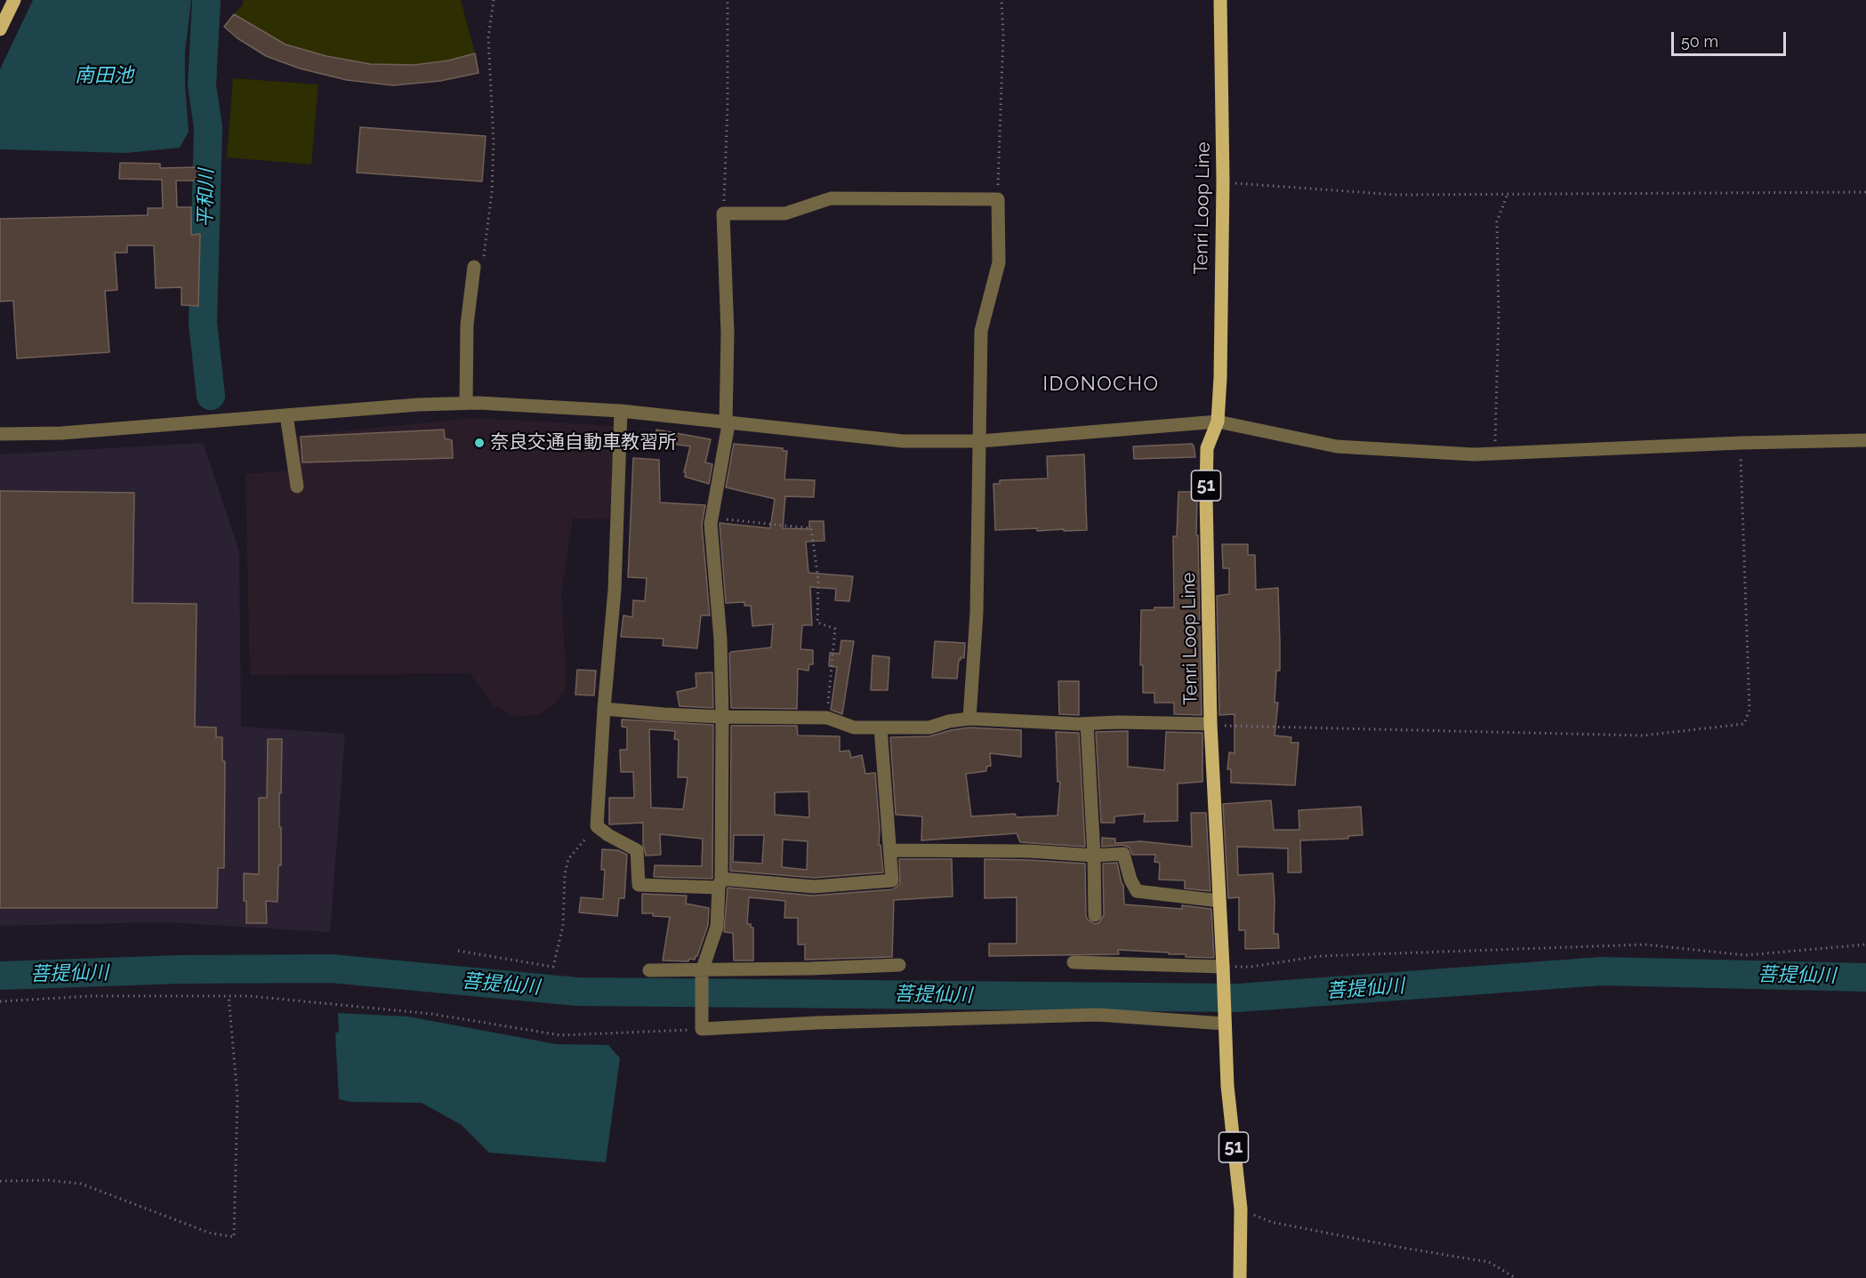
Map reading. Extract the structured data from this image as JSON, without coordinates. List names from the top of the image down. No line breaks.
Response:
{"streets":{"main road":["Tenri Loop Line","51"]},"districts":["IDONOCHO"],"water":["南田池","平和川","菩提仙川"],"places":["奈良交通自動車教習所"],"scale_bar":"50 m"}
